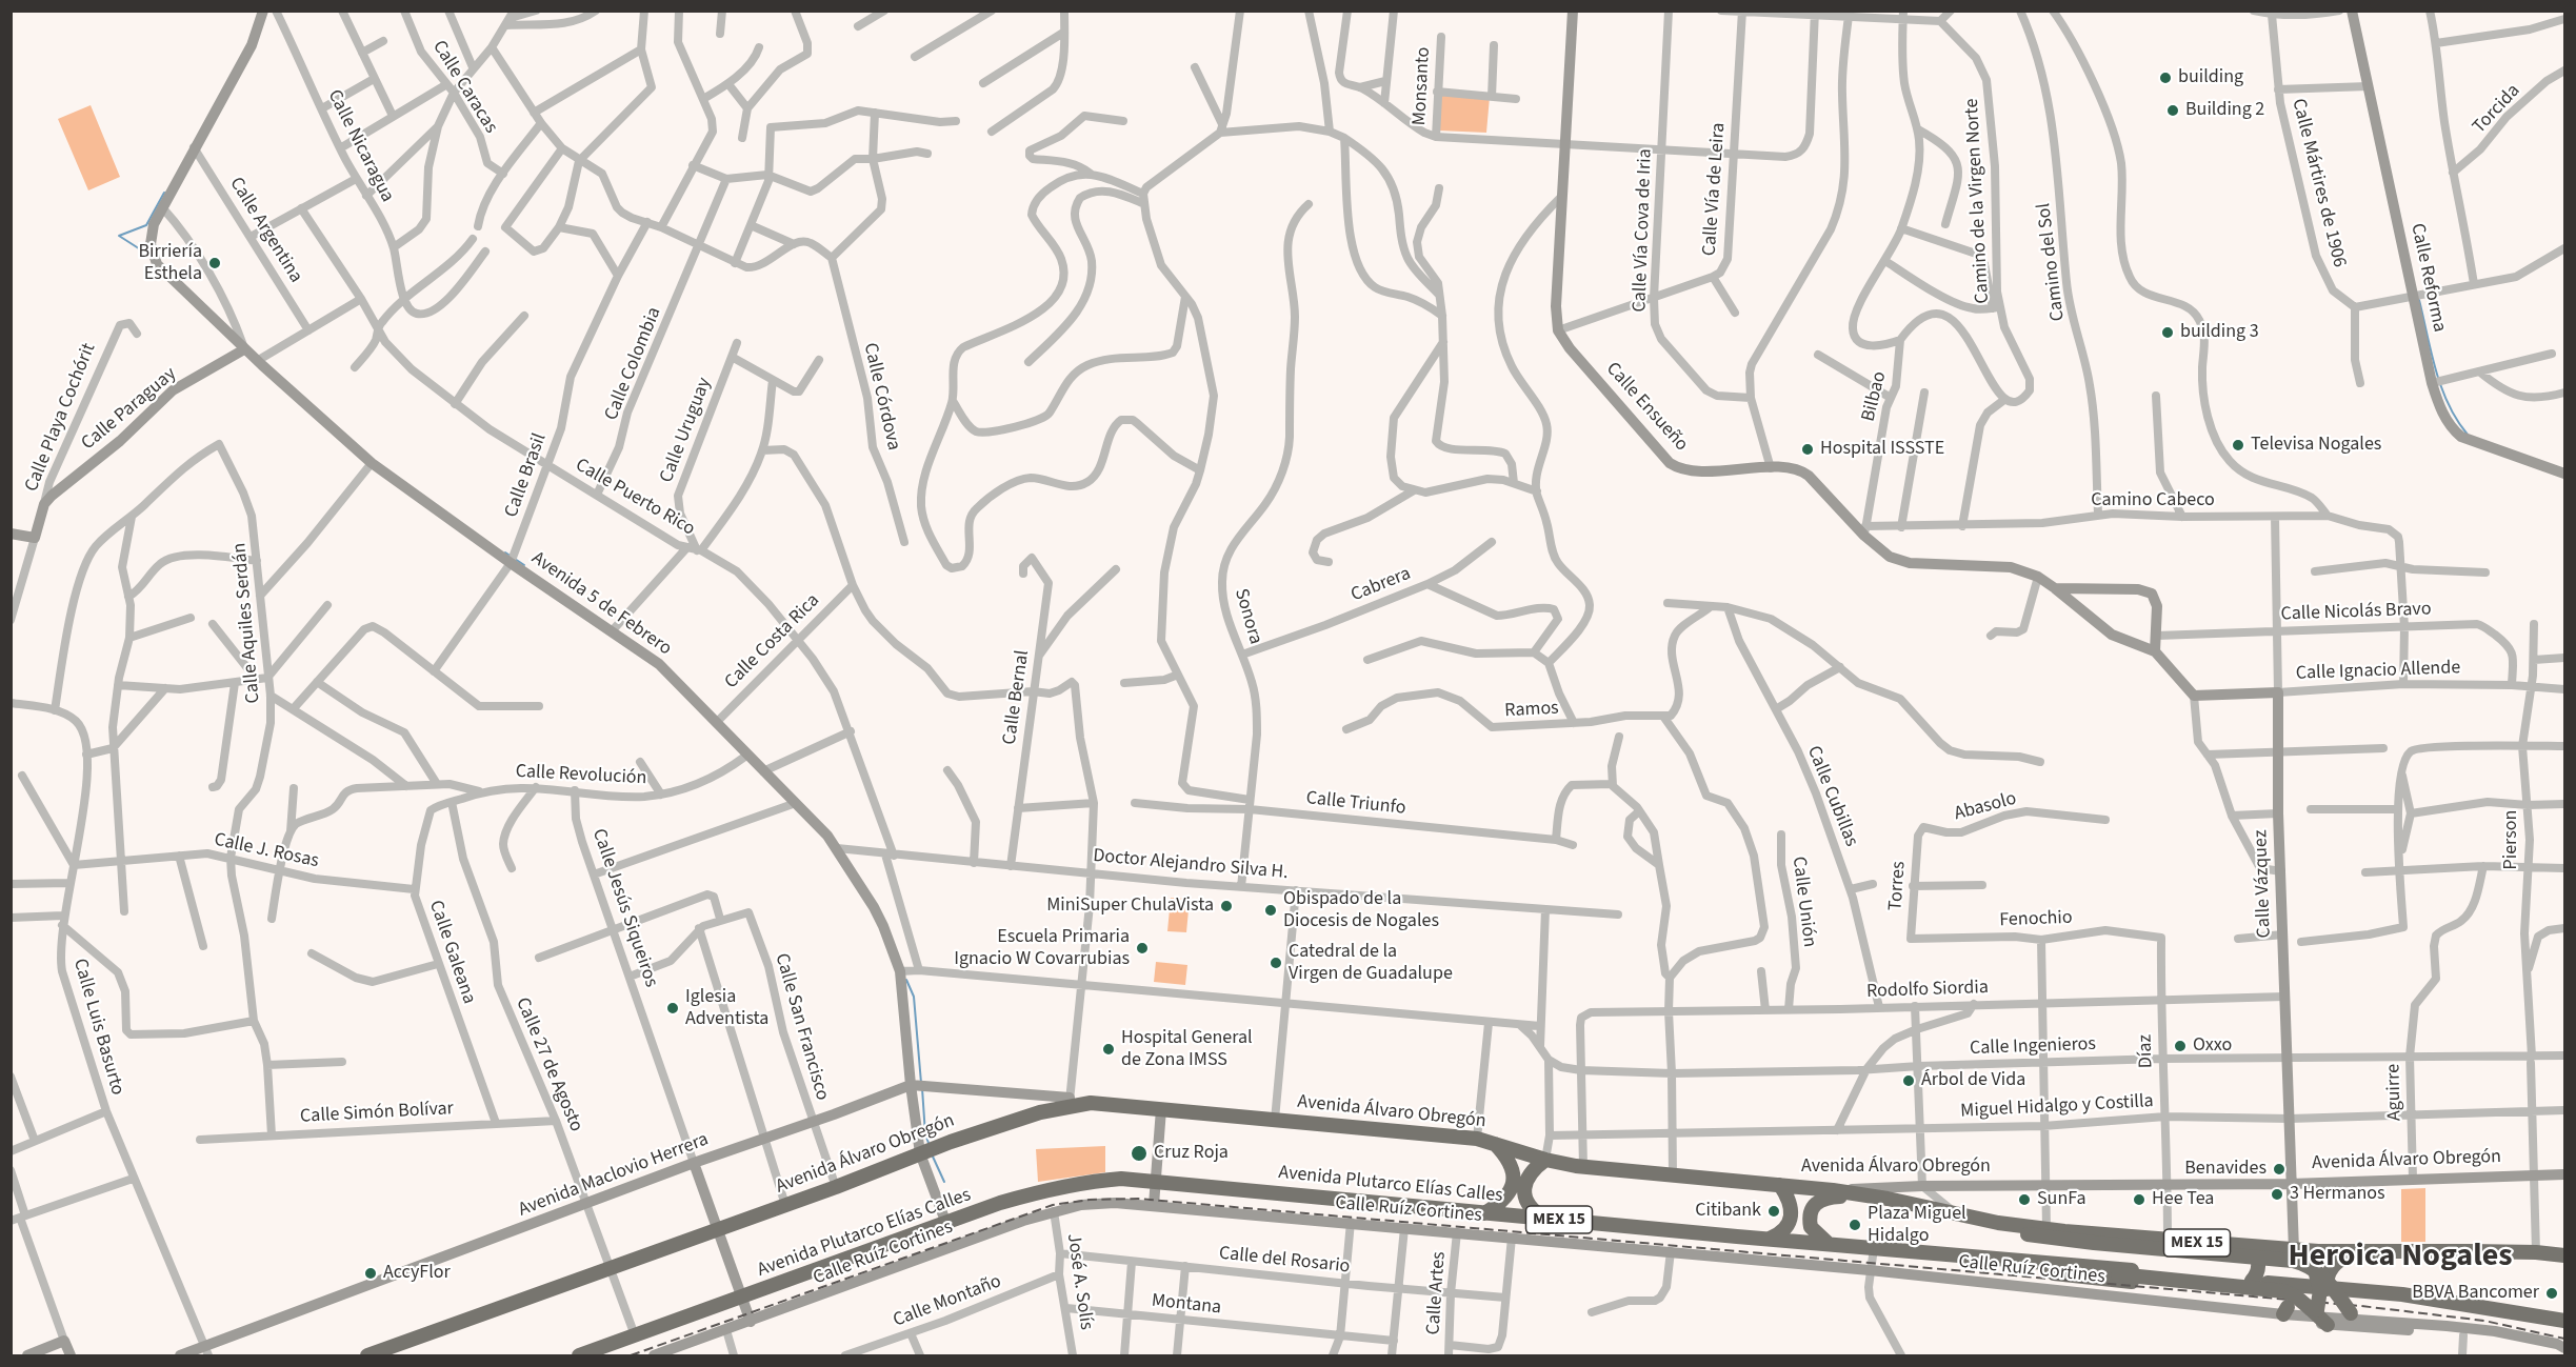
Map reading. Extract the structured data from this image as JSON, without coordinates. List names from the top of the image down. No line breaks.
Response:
{"streets":{"highway":["Avenida Álvaro Obregón","Avenida Plutarco Elías Calles","MEX 15"],"street":["Monsanto","Calle Caracas","Torcida","Calle Nicaragua","Calle Mártires de 1906","Calle Vía de Leira","Camino de la Virgen Norte","Calle Argentina","Calle Vía Cova de Iria","Camino del Sol","Calle Reforma","Calle Colombia","Calle Córdova","Bilbao","Calle Ensueño","Calle Paraguay","Calle Playa Cochórit","Calle Uruguay","Calle Brasil","Calle Puerto Rico","Camino Cabeco","Cabrera","Avenida 5 de Febrero","Calle Nicolás Bravo","Sonora","Calle Aquiles Serdán","Calle Costa Rica","Calle Ignacio Allende","Calle Bernal","Ramos","Calle Revolución","Calle Cubillas","Calle Triunfo","Abasolo","Pierson","Calle J. Rosas","Doctor Alejandro Silva H.","Calle Vázquez","Torres","Calle Unión","Calle Jesús Siqueiros","Fenochio","Calle Galeana","Rodolfo Siordia","Calle Luis Basurto","Calle San Francisco","Calle Ingenieros","Díaz","Calle 27 de Agosto","Aguirre","Miguel Hidalgo y Costilla","Calle Simón Bolívar","Avenida Maclovio Herrera","Calle Ruíz Cortines","Calle del Rosario","José A. Solís","Calle Artes","Calle Montaño","Montana"]},"crossings":[["Calle Vía de Leira","Calle Vía Cova de Iria"],["Calle Vía de Leira","Calle Ensueño"],["Camino de la Virgen Norte","Bilbao"],["Camino del Sol","Camino Cabeco"],["Calle Colombia","Calle Puerto Rico"],["Bilbao","Calle Ensueño"],["Bilbao","Camino Cabeco"],["Calle Ensueño","Camino Cabeco"],["Calle Ensueño","Calle Ignacio Allende"],["Calle Paraguay","Calle Playa Cochórit"],["Calle Paraguay","Avenida 5 de Febrero"],["Calle Uruguay","Calle Puerto Rico"],["Calle Brasil","Calle Puerto Rico"],["Calle Brasil","Avenida 5 de Febrero"],["Calle Puerto Rico","Calle Costa Rica"],["Calle Puerto Rico","Doctor Alejandro Silva H."],["Camino Cabeco","Calle Vázquez"],["Cabrera","Sonora"],["Avenida 5 de Febrero","Calle Costa Rica"],["Avenida 5 de Febrero","Calle Revolución"],["Avenida 5 de Febrero","Doctor Alejandro Silva H."],["Avenida 5 de Febrero","Avenida Álvaro Obregón"],["Avenida 5 de Febrero","Avenida Maclovio Herrera"],["Avenida 5 de Febrero","Avenida Plutarco Elías Calles"],["Calle Nicolás Bravo","Calle Ignacio Allende"],["Calle Nicolás Bravo","Calle Vázquez"],["Sonora","Calle Triunfo"],["Sonora","Doctor Alejandro Silva H."],["Calle Aquiles Serdán","Calle J. Rosas"],["Calle Aquiles Serdán","Calle Simón Bolívar"],["Calle Ignacio Allende","Pierson"],["Calle Ignacio Allende","Calle Vázquez"],["Calle Bernal","Doctor Alejandro Silva H."],["Calle Revolución","Calle Jesús Siqueiros"],["Calle Revolución","Calle Galeana"],["Calle Revolución","Calle 27 de Agosto"],["Calle Cubillas","Rodolfo Siordia"],["Abasolo","Torres"],["Pierson","Calle Ingenieros"],["Pierson","Miguel Hidalgo y Costilla"],["Pierson","Avenida Álvaro Obregón"],["Pierson","MEX 15"],["Calle J. Rosas","Calle Galeana"],["Calle J. Rosas","Calle Luis Basurto"],["Calle Vázquez","Rodolfo Siordia"],["Calle Vázquez","Calle Ingenieros"],["Calle Vázquez","Miguel Hidalgo y Costilla"],["Calle Vázquez","Avenida Álvaro Obregón"],["Calle Vázquez","MEX 15"],["Torres","Fenochio"],["Calle Unión","Rodolfo Siordia"],["Calle Jesús Siqueiros","Avenida Álvaro Obregón"],["Calle Jesús Siqueiros","Avenida Maclovio Herrera"],["Calle Jesús Siqueiros","Avenida Plutarco Elías Calles"],["Calle Jesús Siqueiros","Calle Ruíz Cortines"],["Fenochio","Díaz"],["Calle Galeana","Calle 27 de Agosto"],["Calle Galeana","Calle Simón Bolívar"],["Rodolfo Siordia","Calle Ingenieros"],["Rodolfo Siordia","Díaz"],["Calle Luis Basurto","Avenida Maclovio Herrera"],["Calle San Francisco","Avenida Álvaro Obregón"],["Calle San Francisco","Avenida Maclovio Herrera"],["Calle Ingenieros","Díaz"],["Calle Ingenieros","Aguirre"],["Díaz","Miguel Hidalgo y Costilla"],["Díaz","Avenida Álvaro Obregón"],["Díaz","MEX 15"],["Calle 27 de Agosto","Avenida Álvaro Obregón"],["Calle 27 de Agosto","Calle Simón Bolívar"],["Calle 27 de Agosto","Avenida Maclovio Herrera"],["Calle 27 de Agosto","Avenida Plutarco Elías Calles"],["Aguirre","Miguel Hidalgo y Costilla"],["Aguirre","Avenida Álvaro Obregón"],["Avenida Álvaro Obregón","Avenida Maclovio Herrera"],["Avenida Álvaro Obregón","MEX 15"],["Avenida Plutarco Elías Calles","Calle Ruíz Cortines"],["Calle Ruíz Cortines","José A. Solís"],["Calle Ruíz Cortines","Calle Artes"],["Calle del Rosario","José A. Solís"],["Calle del Rosario","Calle Artes"],["José A. Solís","Calle Montaño"],["José A. Solís","Montana"]],"districts":["Heroica Nogales"],"places":["building","Building 2","Birriería Esthela","building 3","Televisa Nogales","Hospital ISSSTE","MiniSuper ChulaVista","Obispado de la Diocesis de Nogales","Escuela Primaria Ignacio W Covarrubias","Catedral de la Virgen de Guadalupe","Iglesia Adventista","Oxxo","Hospital General de Zona IMSS","Árbol de Vida","Cruz Roja","Benavides","3 Hermanos","SunFa","Hee Tea","Citibank","Plaza Miguel Hidalgo","AccyFlor","BBVA Bancomer"]}
